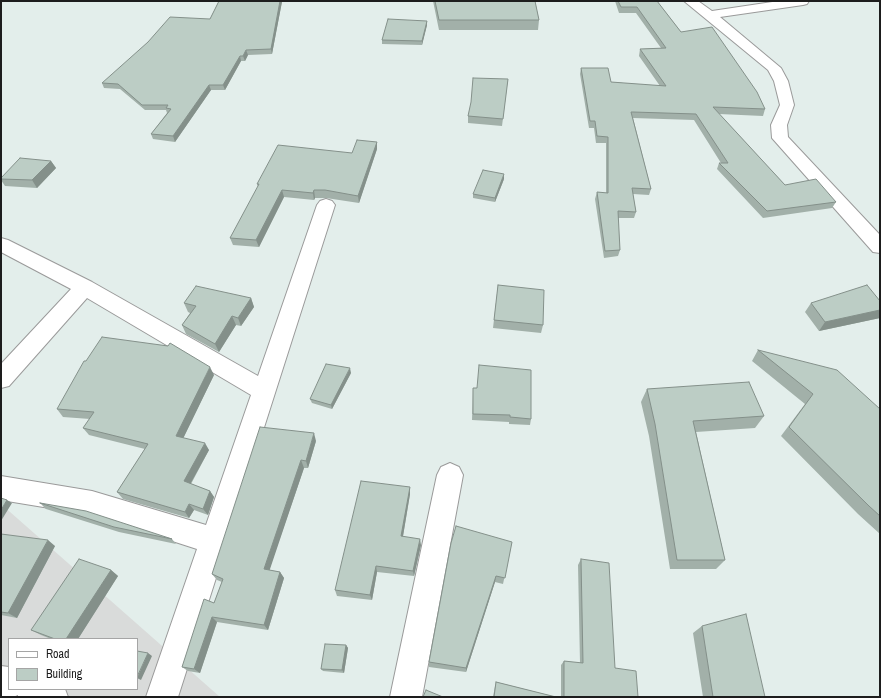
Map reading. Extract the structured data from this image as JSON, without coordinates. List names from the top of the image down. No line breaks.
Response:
{"legend":["Road","Building"]}
